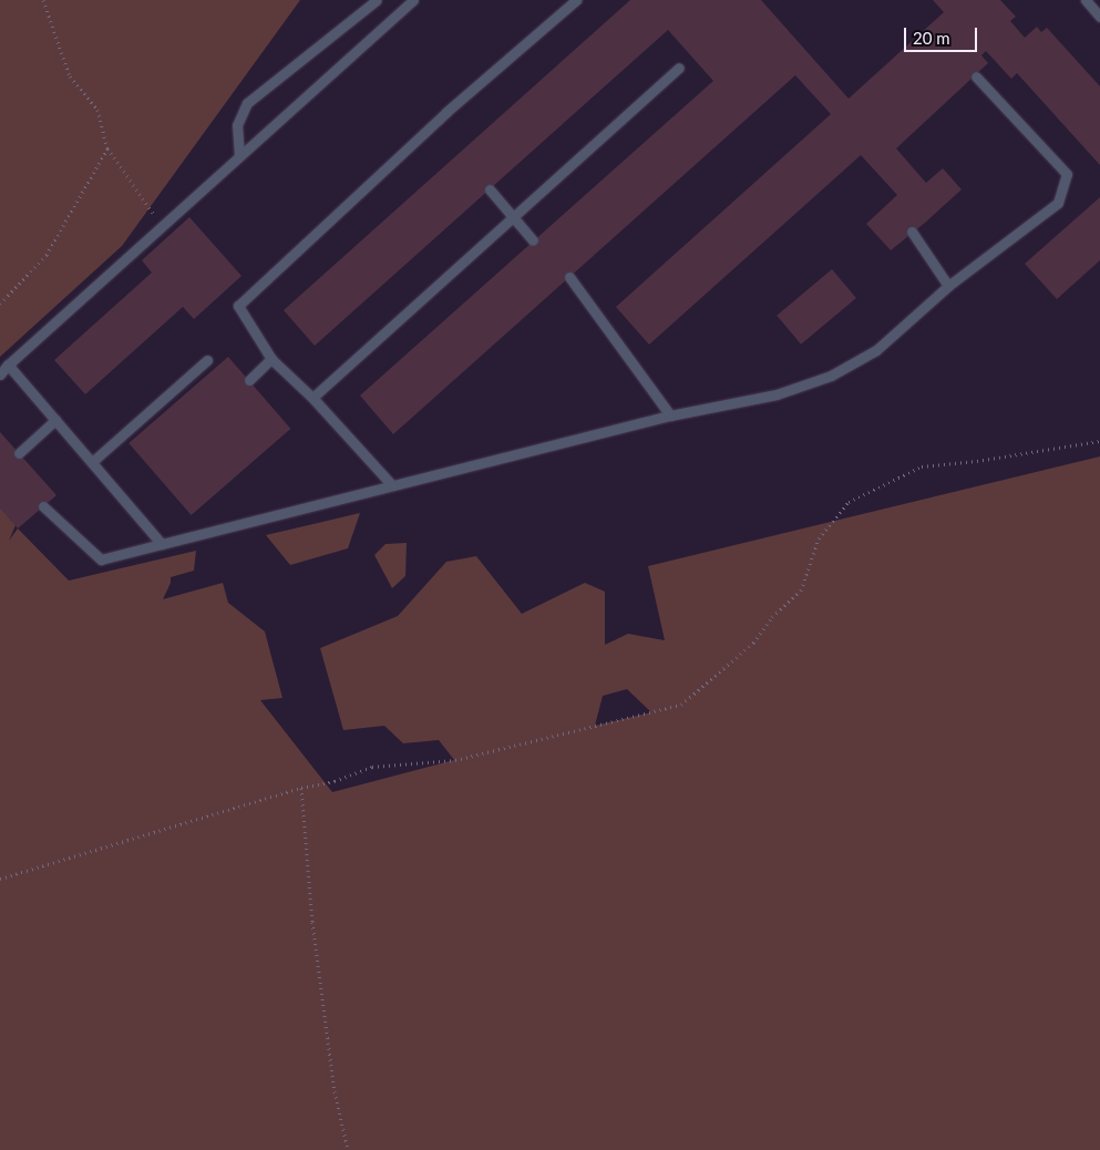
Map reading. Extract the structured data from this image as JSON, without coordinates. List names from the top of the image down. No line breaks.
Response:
{"scale_bar":"20 m"}
